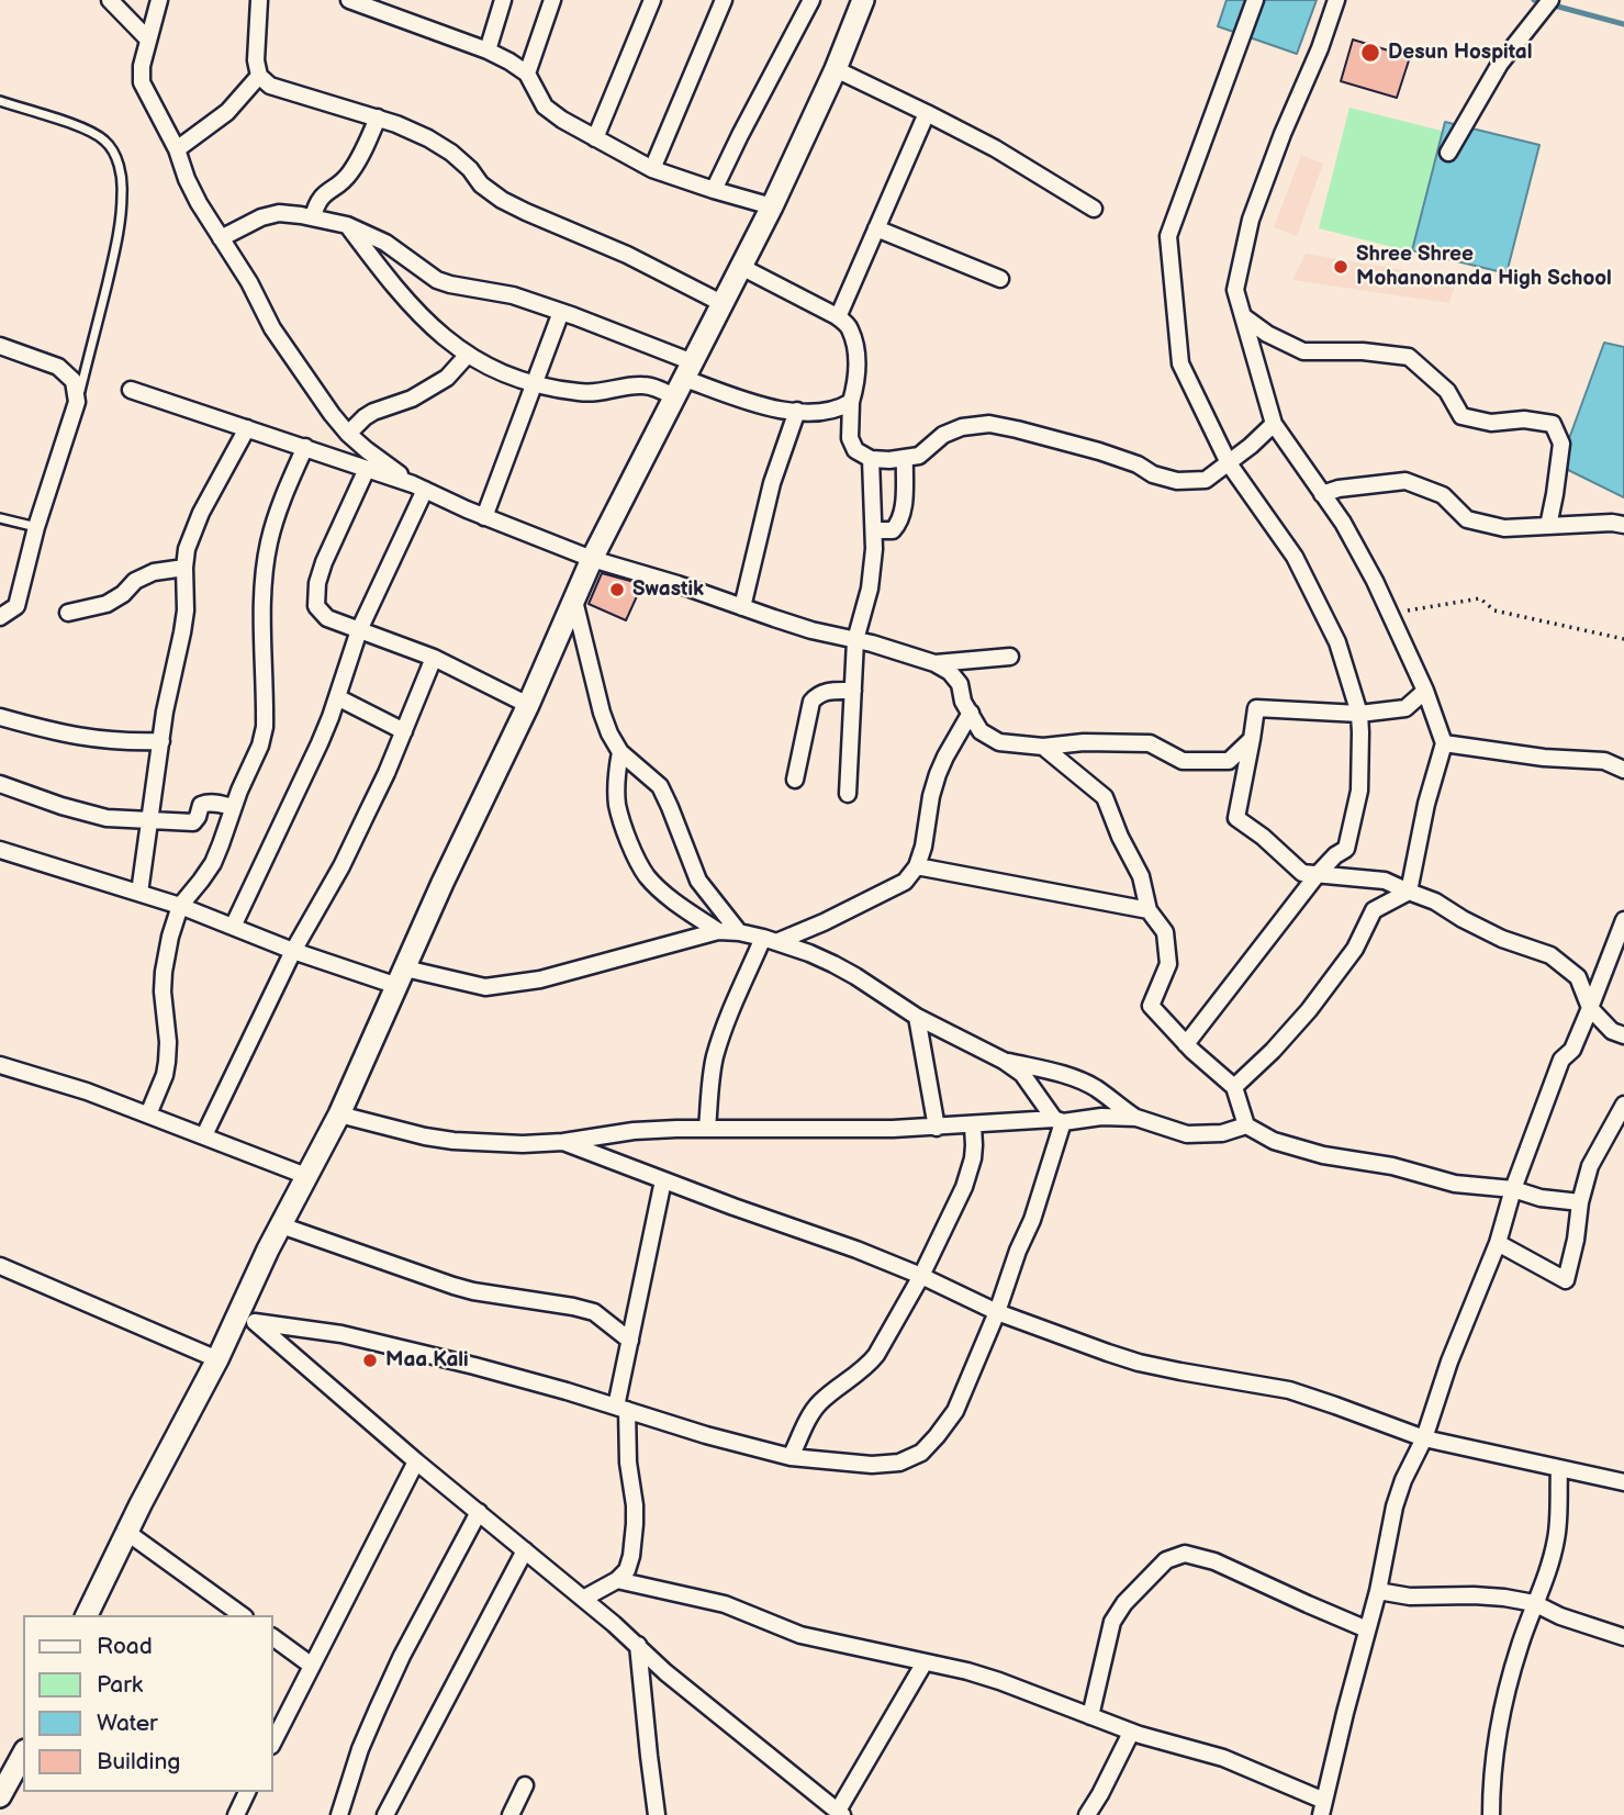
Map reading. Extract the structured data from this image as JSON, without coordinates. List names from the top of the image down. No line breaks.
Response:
{"places":["Desun Hospital","Shree Shree Mohanonanda High School","Swastik","Maa Kali"],"legend":["Road","Park","Water","Building"]}
